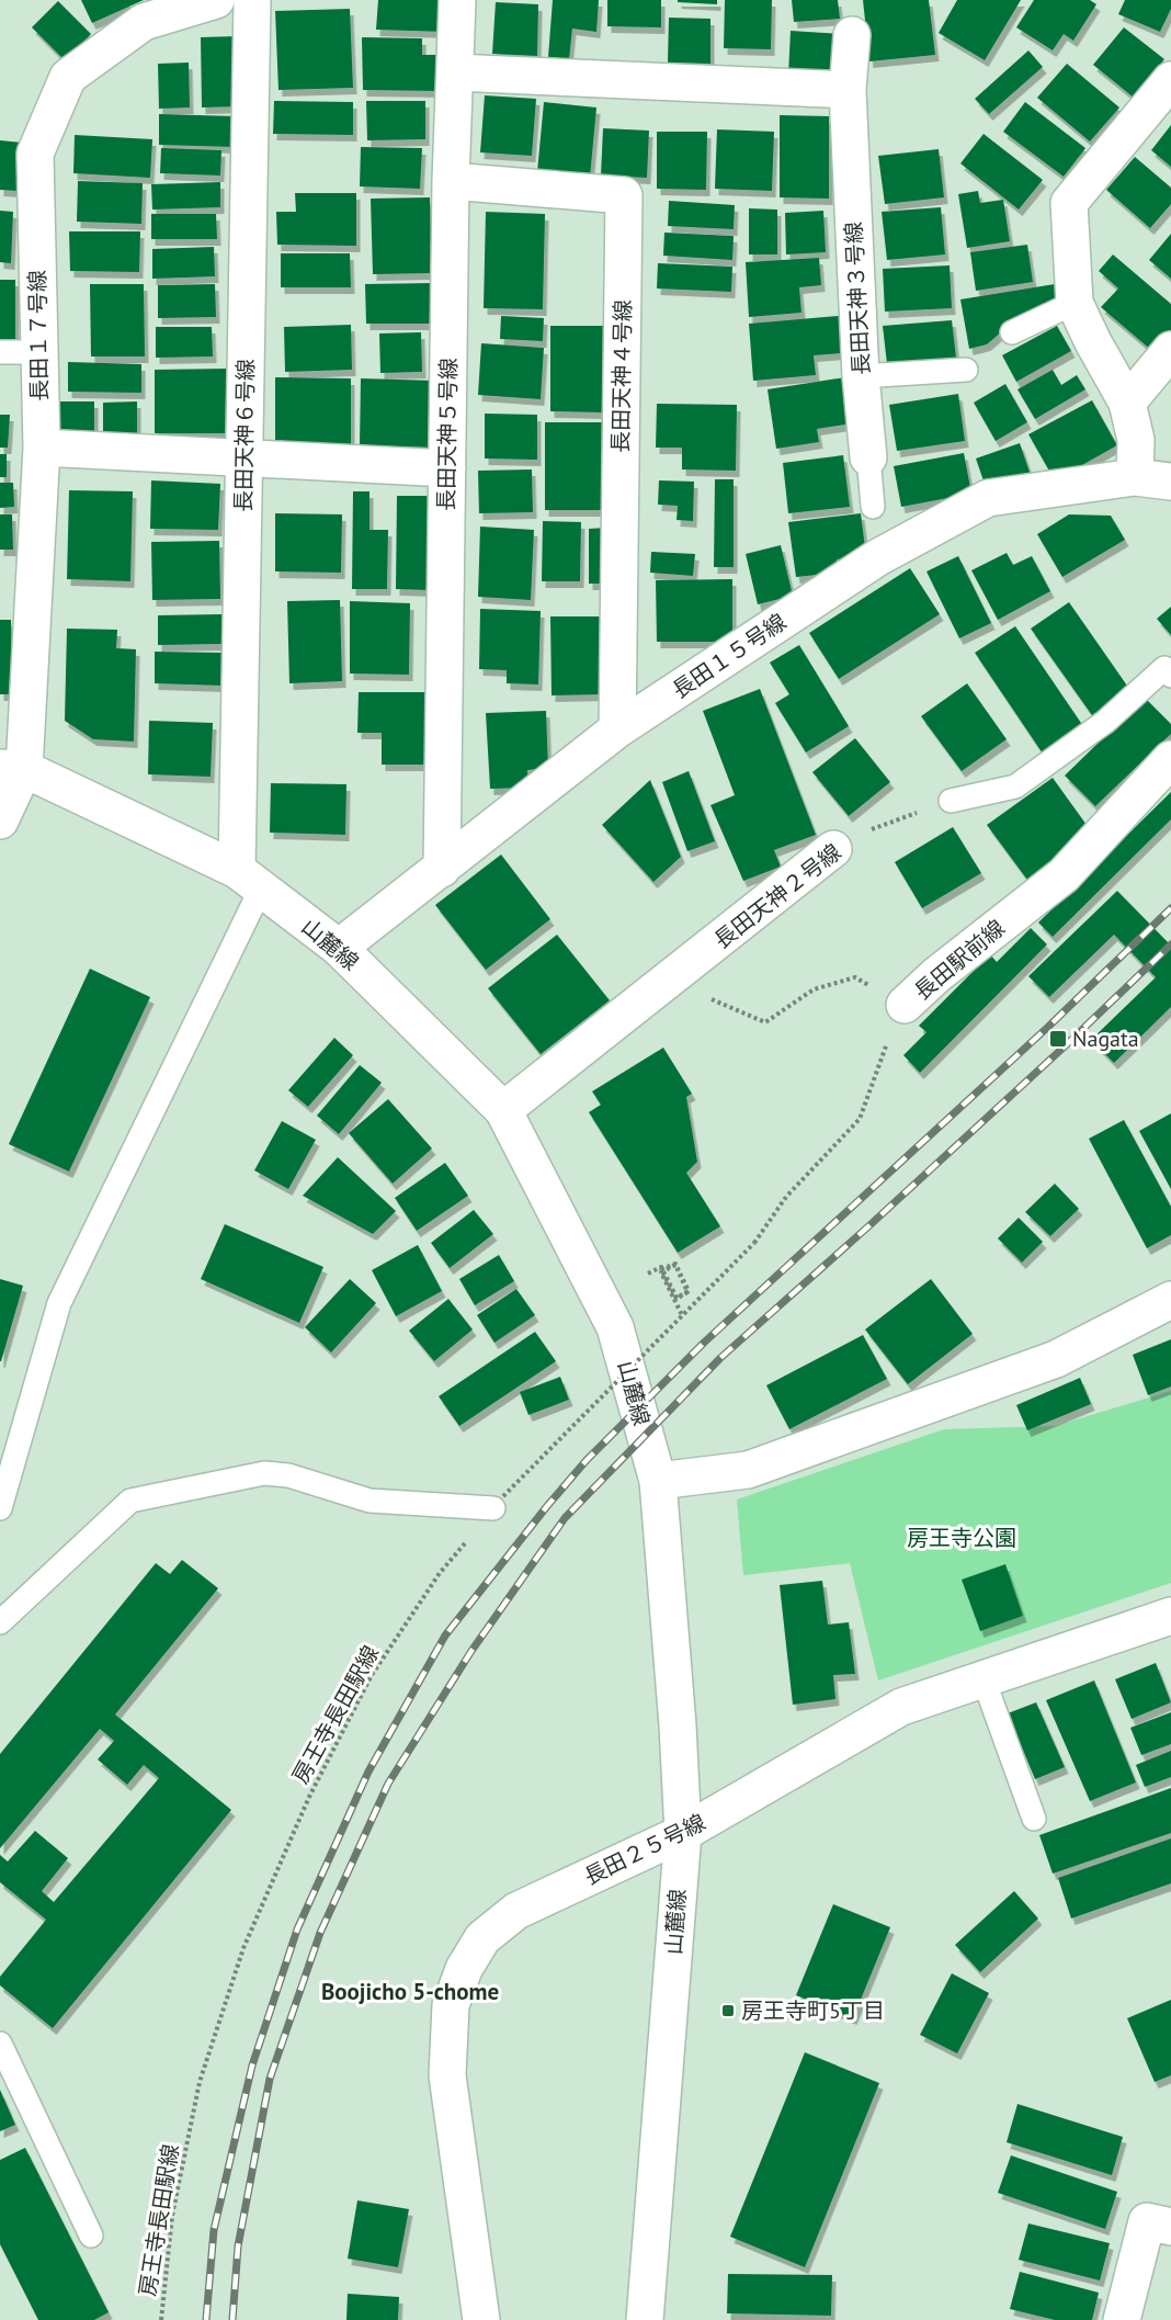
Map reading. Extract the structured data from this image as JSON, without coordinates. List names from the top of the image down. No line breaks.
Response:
{"streets":{"street":["長田天神３号線","長田１７号線","長田天神４号線","長田天神５号線","長田天神６号線","長田１５号線","長田天神２号線","山麓線","長田駅前線","長田２５号線"],"path":["房王寺長田駅線"]},"crossings":[["長田１７号線","山麓線"],["長田天神４号線","長田天神５号線"],["長田天神４号線","長田１５号線"],["長田天神５号線","長田１５号線"],["長田天神６号線","山麓線"],["長田１５号線","山麓線"],["長田天神２号線","山麓線"],["長田天神２号線","長田駅前線"],["山麓線","長田２５号線"],["長田駅前線","房王寺長田駅線"]],"districts":["Boojicho 5-chome"],"parks":["房王寺公園"],"places":{"transit":["Nagata","房王寺町5丁目"]}}
